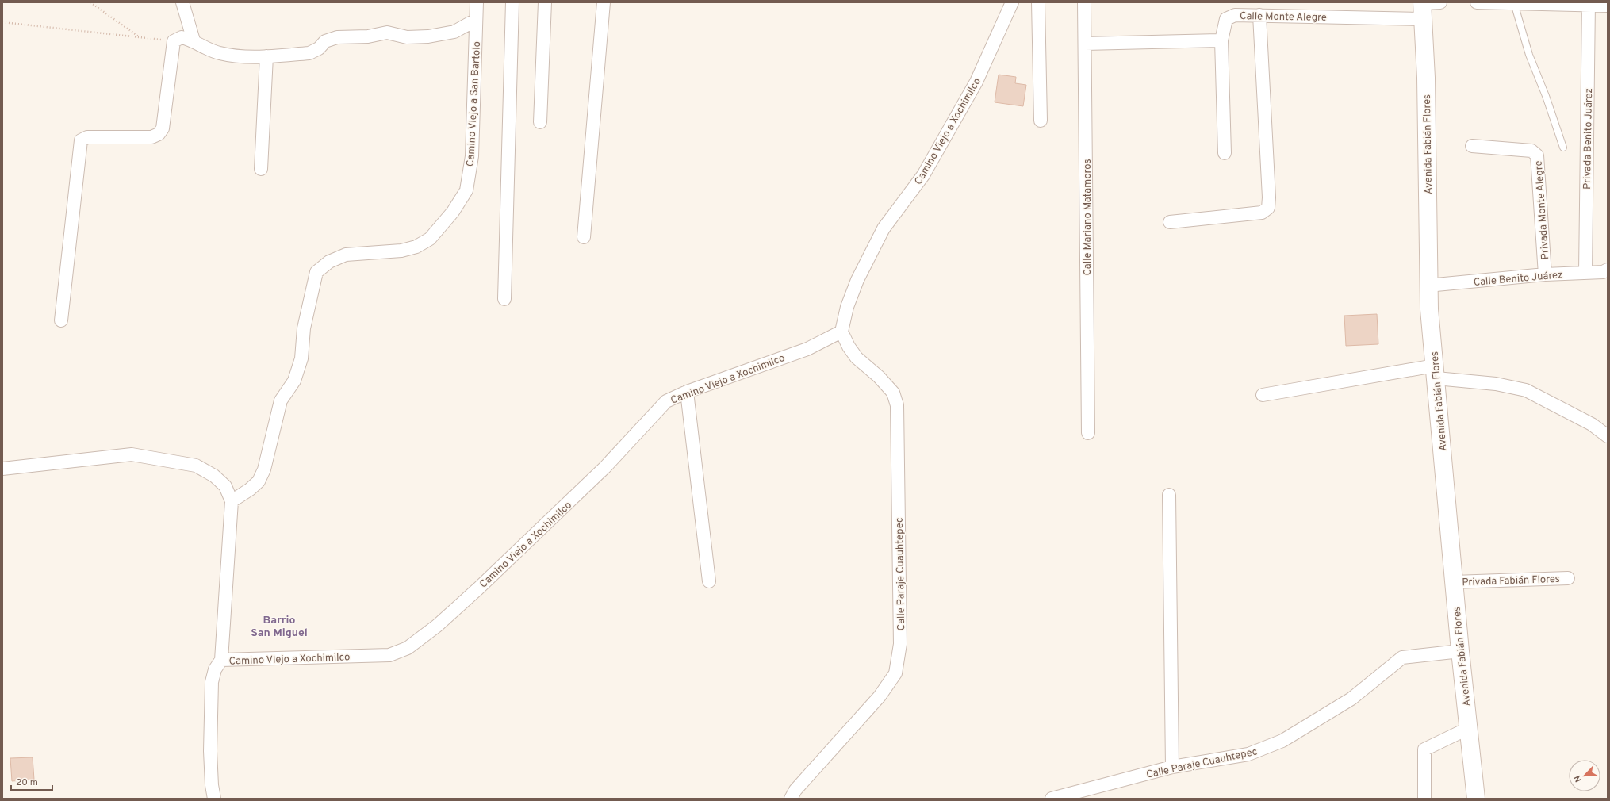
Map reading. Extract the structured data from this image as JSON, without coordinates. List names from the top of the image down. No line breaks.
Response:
{"streets":{"main road":["Avenida Fabián Flores"],"street":["Calle Monte Alegre","Camino Viejo a San Bartolo","Camino Viejo a Xochimilco","Privada Benito Juárez","Privada Monte Alegre","Calle Mariano Matamoros","Calle Benito Juárez","Calle Paraje Cuauhtepec","Privada Fabián Flores"]},"crossings":[["Calle Monte Alegre","Avenida Fabián Flores"],["Camino Viejo a Xochimilco","Calle Paraje Cuauhtepec"],["Privada Benito Juárez","Calle Benito Juárez"],["Avenida Fabián Flores","Calle Benito Juárez"],["Avenida Fabián Flores","Calle Paraje Cuauhtepec"],["Avenida Fabián Flores","Privada Fabián Flores"],["Privada Monte Alegre","Calle Benito Juárez"]],"districts":["Barrio San Miguel"],"scale_bar":"20 m","north":"bottom left"}
